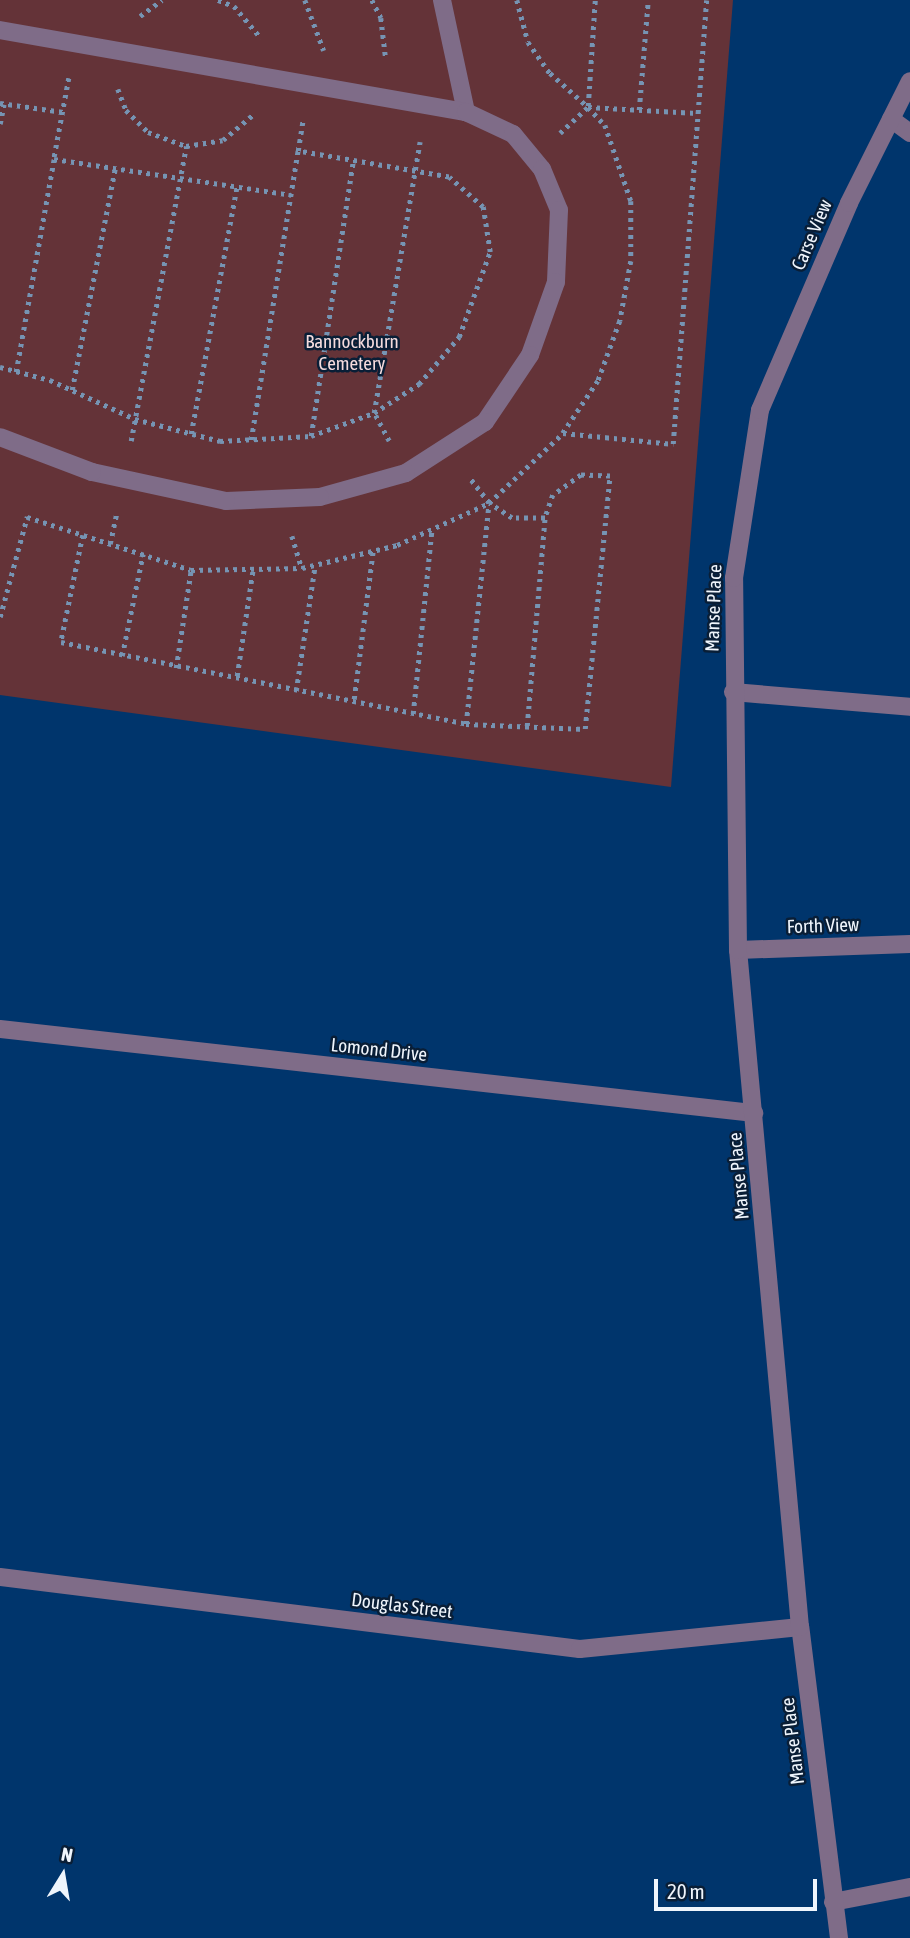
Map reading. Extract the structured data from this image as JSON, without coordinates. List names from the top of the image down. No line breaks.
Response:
{"streets":{"street":["Carse View","Manse Place","Forth View","Lomond Drive","Douglas Street"]},"crossings":[["Carse View","Manse Place"],["Manse Place","Forth View"],["Manse Place","Lomond Drive"],["Manse Place","Douglas Street"]],"parks":["Bannockburn Cemetery"],"scale_bar":"20 m","north":"top"}
